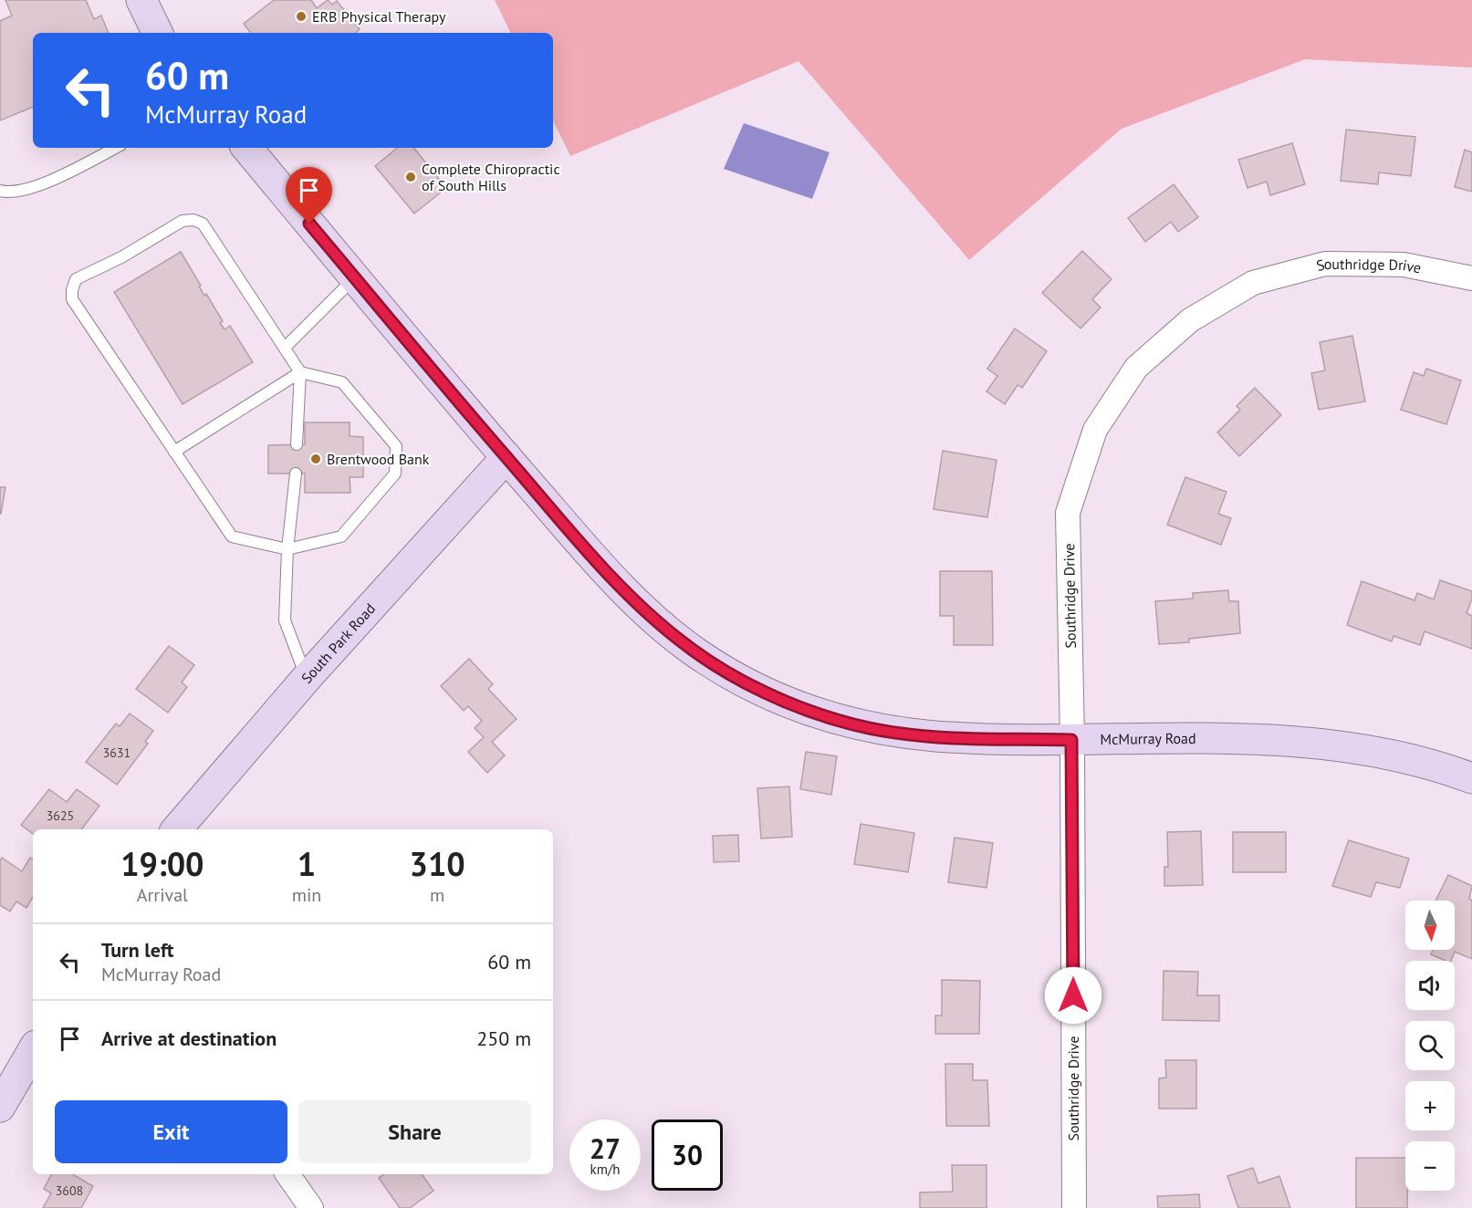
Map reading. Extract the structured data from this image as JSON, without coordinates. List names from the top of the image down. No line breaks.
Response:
{"streets":{"main road":["South Park Road","McMurray Road"],"street":["Southridge Drive"]},"crossings":[["Southridge Drive","McMurray Road"],["South Park Road","McMurray Road"]],"places":["ERB Physical Therapy","Complete Chiropractic of South Hills","Brentwood Bank"],"house_numbers":["3631","3625","3608"],"north":"bottom","page":{"turn":["60 m","McMurray Road"],"eta":["19:00","Arrival","1","min","310","m"],"map_buttons":["+","−"],"list":[{"name":"Turn left","note":"McMurray Road","value":"60 m"},{"name":"Arrive at destination","value":"250 m"}],"buttons":["Exit","Share"],"speed":"27 km/h","limit":"30"}}
